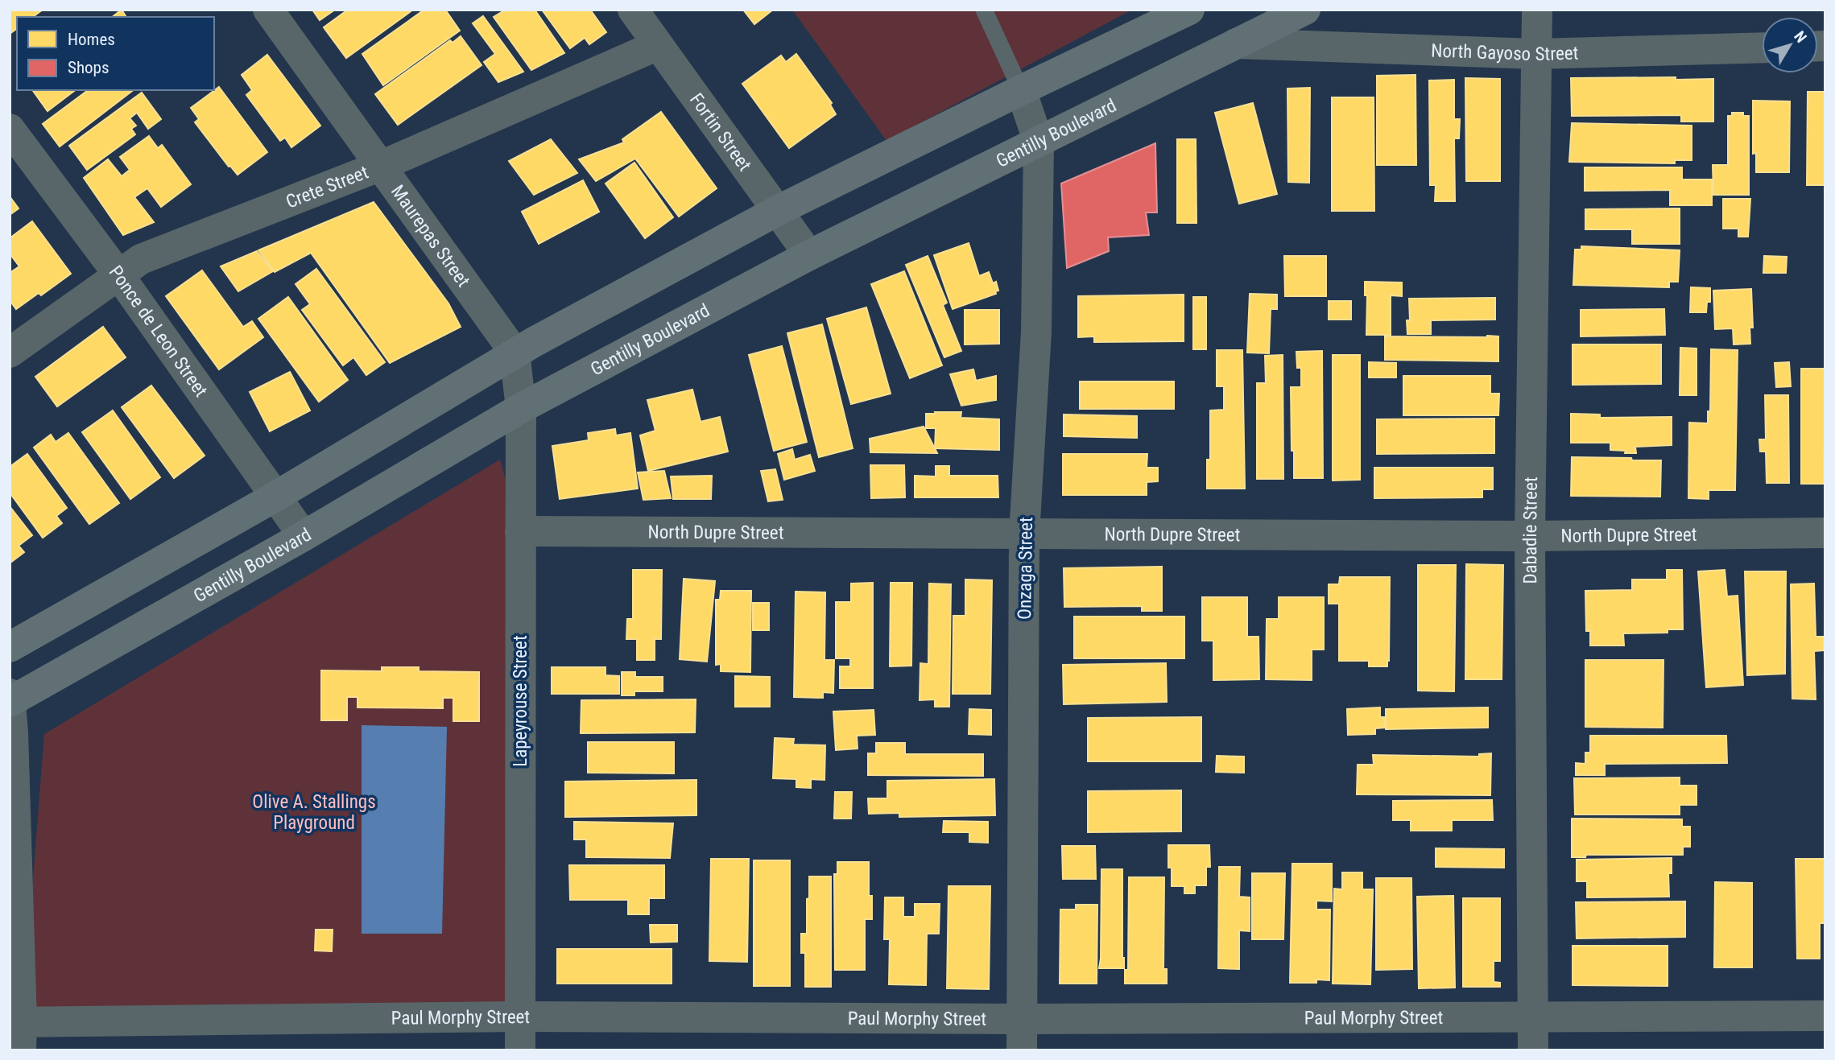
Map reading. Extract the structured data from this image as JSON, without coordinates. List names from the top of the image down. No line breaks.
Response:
{"streets":{"main road":["Gentilly Boulevard"],"street":["North Gayoso Street","Fortin Street","Crete Street","Maurepas Street","Ponce de Leon Street","Dabadie Street","North Dupre Street","Onzaga Street","Lapeyrouse Street","Paul Morphy Street"]},"crossings":[["North Gayoso Street","Gentilly Boulevard"],["North Gayoso Street","Dabadie Street"],["Fortin Street","Gentilly Boulevard"],["Fortin Street","Crete Street"],["Gentilly Boulevard","Ponce de Leon Street"],["Gentilly Boulevard","Onzaga Street"],["Gentilly Boulevard","Lapeyrouse Street"],["Crete Street","Maurepas Street"],["Crete Street","Ponce de Leon Street"],["Maurepas Street","Lapeyrouse Street"],["Dabadie Street","North Dupre Street"],["Dabadie Street","Paul Morphy Street"],["North Dupre Street","Onzaga Street"],["North Dupre Street","Lapeyrouse Street"],["Onzaga Street","Paul Morphy Street"],["Lapeyrouse Street","Paul Morphy Street"]],"parks":["Olive A. Stallings Playground"],"legend":["Homes","Shops"],"north":"top right"}
